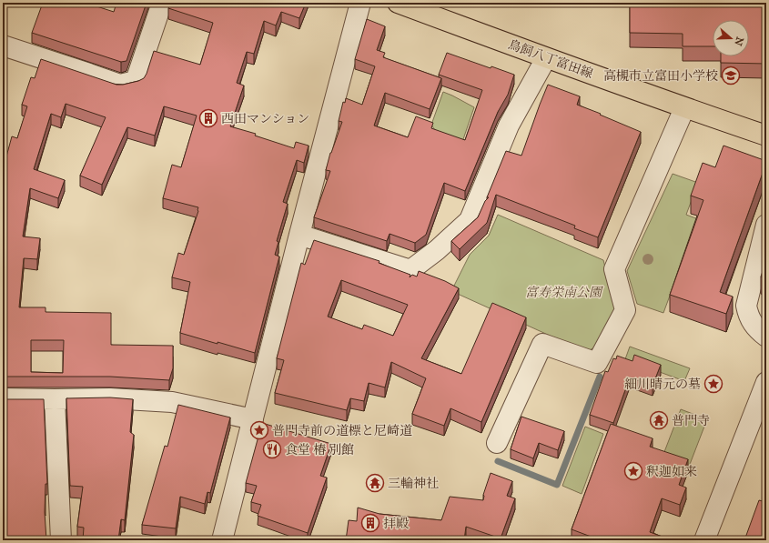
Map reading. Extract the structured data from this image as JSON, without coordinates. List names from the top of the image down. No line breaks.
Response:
{"streets":{"main road":["鳥飼八丁富田線"]},"parks":["富寿栄南公園"],"places":{"school or university":["高槻市立富田小学校"],"building":["西田マンション","拝殿"],"place":["細川晴元の墓","普門寺前の道標と尼崎道","釈迦如来"],"temple":["普門寺","三輪神社"],"restaurant":["食堂 椿 別館"]},"north":"right"}
